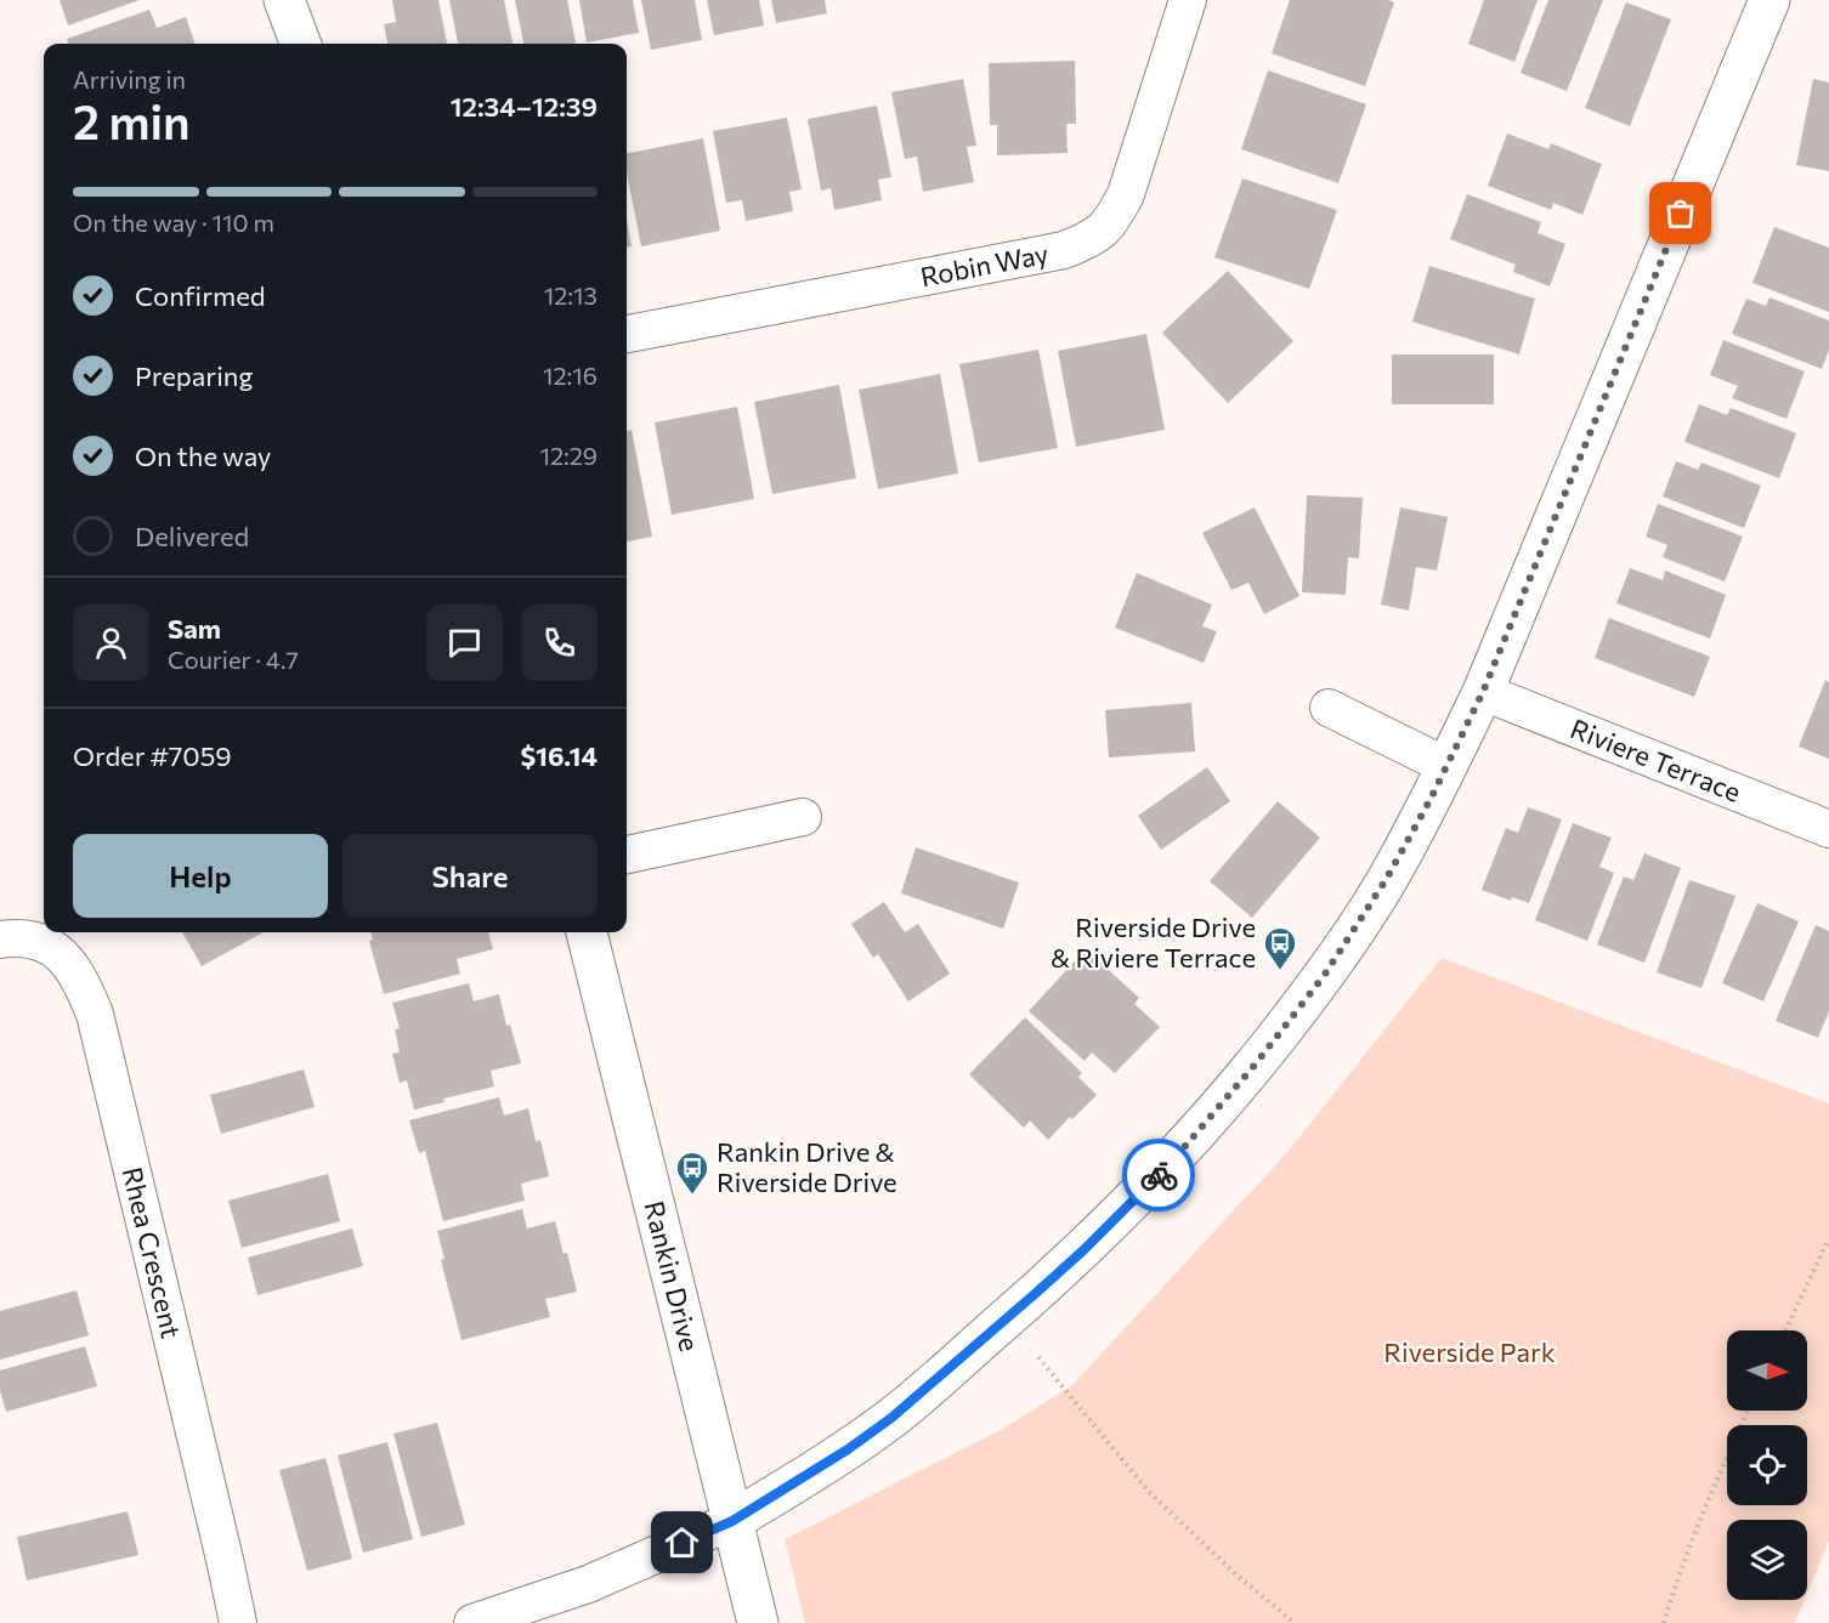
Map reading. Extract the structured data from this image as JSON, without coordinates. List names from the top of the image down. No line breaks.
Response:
{"streets":{"street":["Robin Way","Riviere Terrace","Rhea Crescent","Rankin Drive"]},"parks":["Riverside Park"],"places":{"bus stop":["Riverside Drive & Riviere Terrace","Rankin Drive & Riverside Drive"]},"north":"right","page":{"heading":["2 min","Arriving in","12:34–12:39"],"panel":["Sam","Courier · 4.7","Order #7059","$16.14"],"bar":"On the way · 110 m","list":[["Confirmed","12:13"],["Preparing","12:16"],["On the way","12:29"],"Delivered"],"buttons":["Help","Share"]}}
